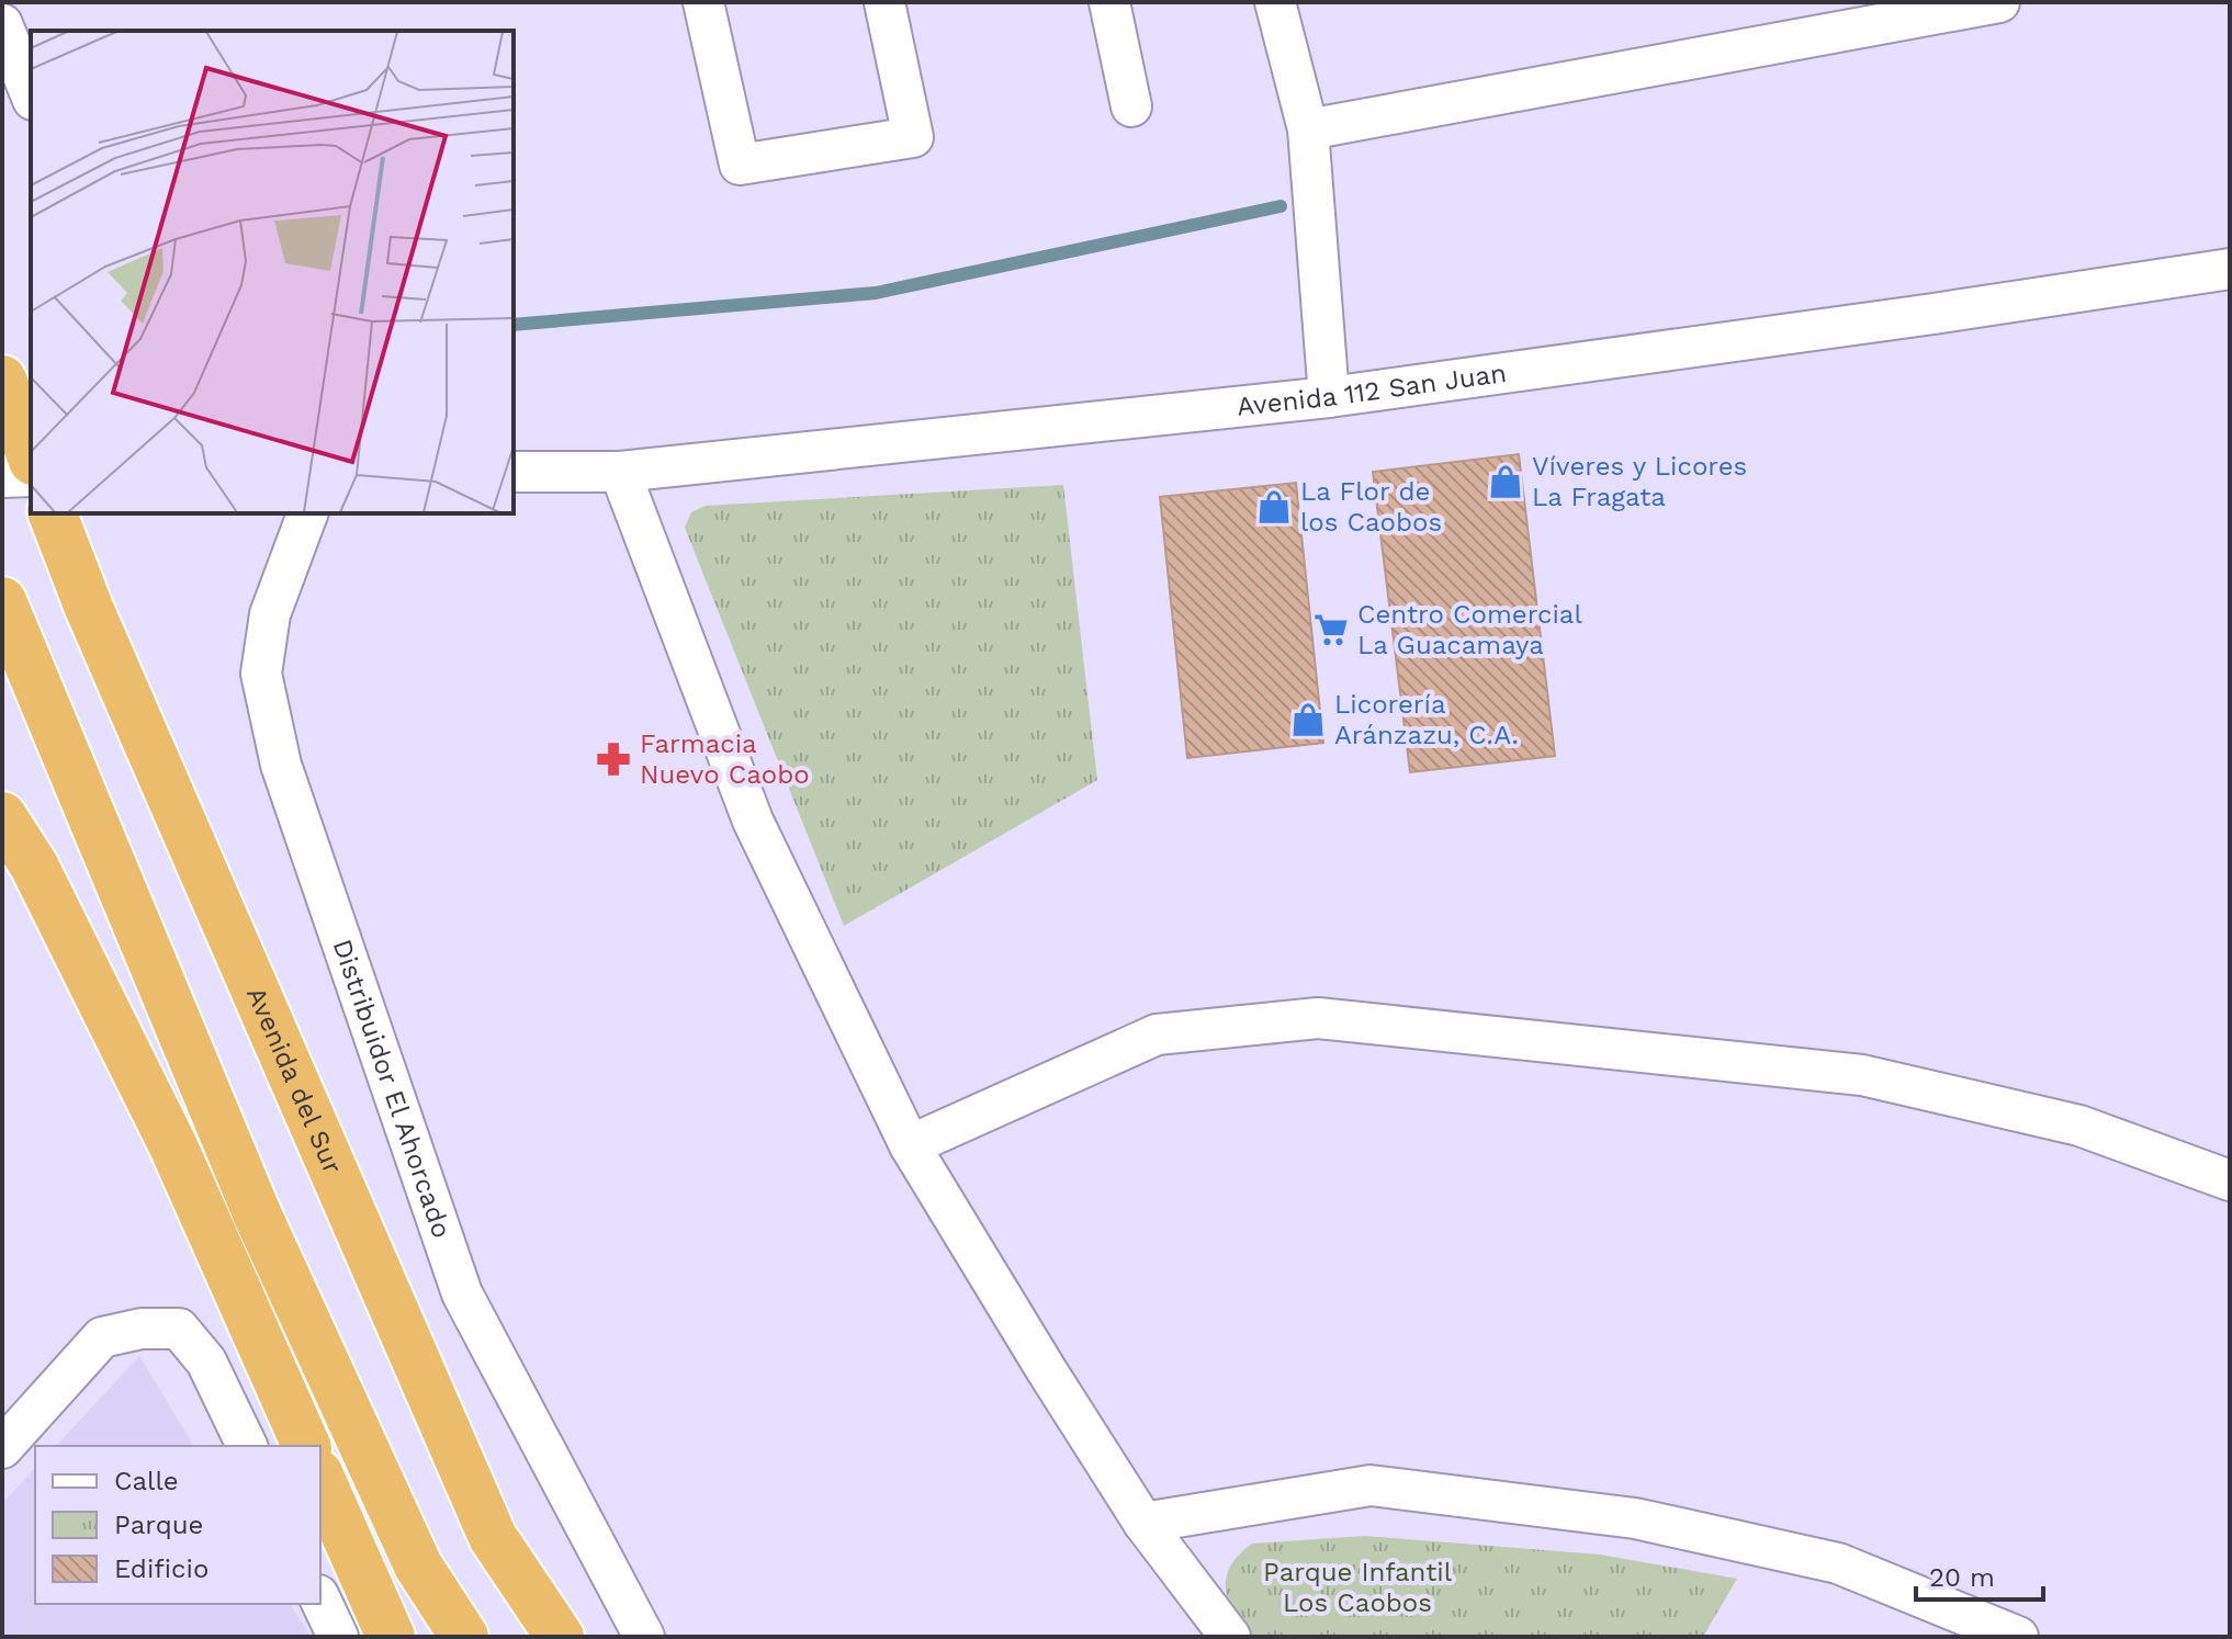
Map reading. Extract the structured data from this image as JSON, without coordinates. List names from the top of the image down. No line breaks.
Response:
{"streets":{"highway":["Avenida del Sur"],"street":["Avenida 112 San Juan","Distribuidor El Ahorcado"]},"parks":["Parque Infantil Los Caobos"],"places":{"shop":["Víveres y Licores La Fragata","La Flor de los Caobos","Licorería Aránzazu, C.A."],"supermarket":["Centro Comercial La Guacamaya"],"pharmacy":["Farmacia Nuevo Caobo"]},"legend":["Calle","Parque","Edificio"],"scale_bar":"20 m"}
